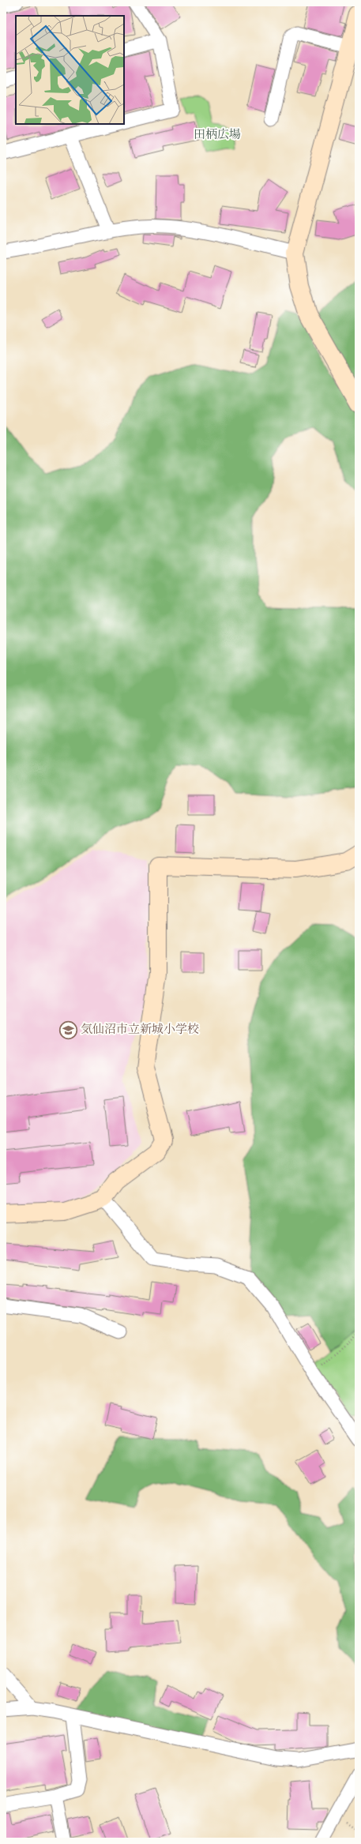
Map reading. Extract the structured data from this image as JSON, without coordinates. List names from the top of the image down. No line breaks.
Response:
{"parks":["田柄広場"],"places":{"school or university":["気仙沼市立新城小学校"]}}
